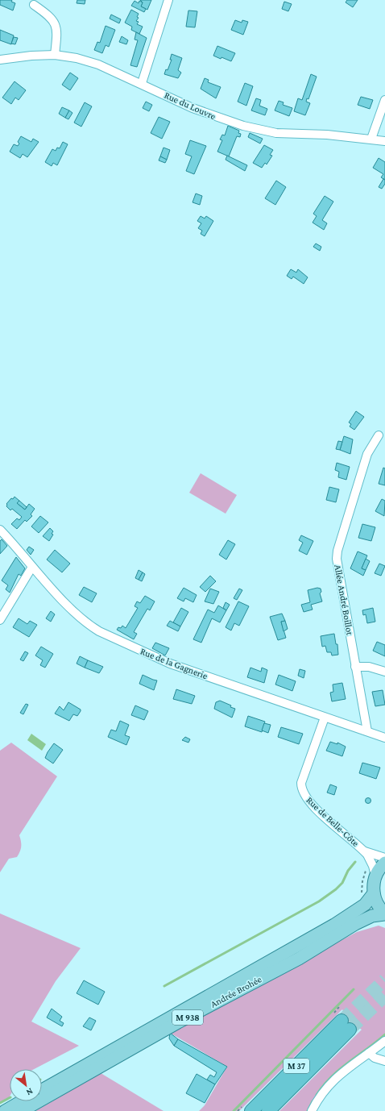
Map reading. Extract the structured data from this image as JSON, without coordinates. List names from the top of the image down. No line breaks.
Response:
{"streets":{"highway":["M 37"],"main road":["Andrée Brohée","M 938"],"street":["Rue du Louvre","Allée André Boillot","Rue de la Gagnerie","Rue de Belle-Côte"]},"crossings":[["Allée André Boillot","Rue de la Gagnerie"],["Rue de la Gagnerie","Rue de Belle-Côte"],["Rue de Belle-Côte","M 938"],["Andrée Brohée","M 938"]],"north":"bottom right"}
